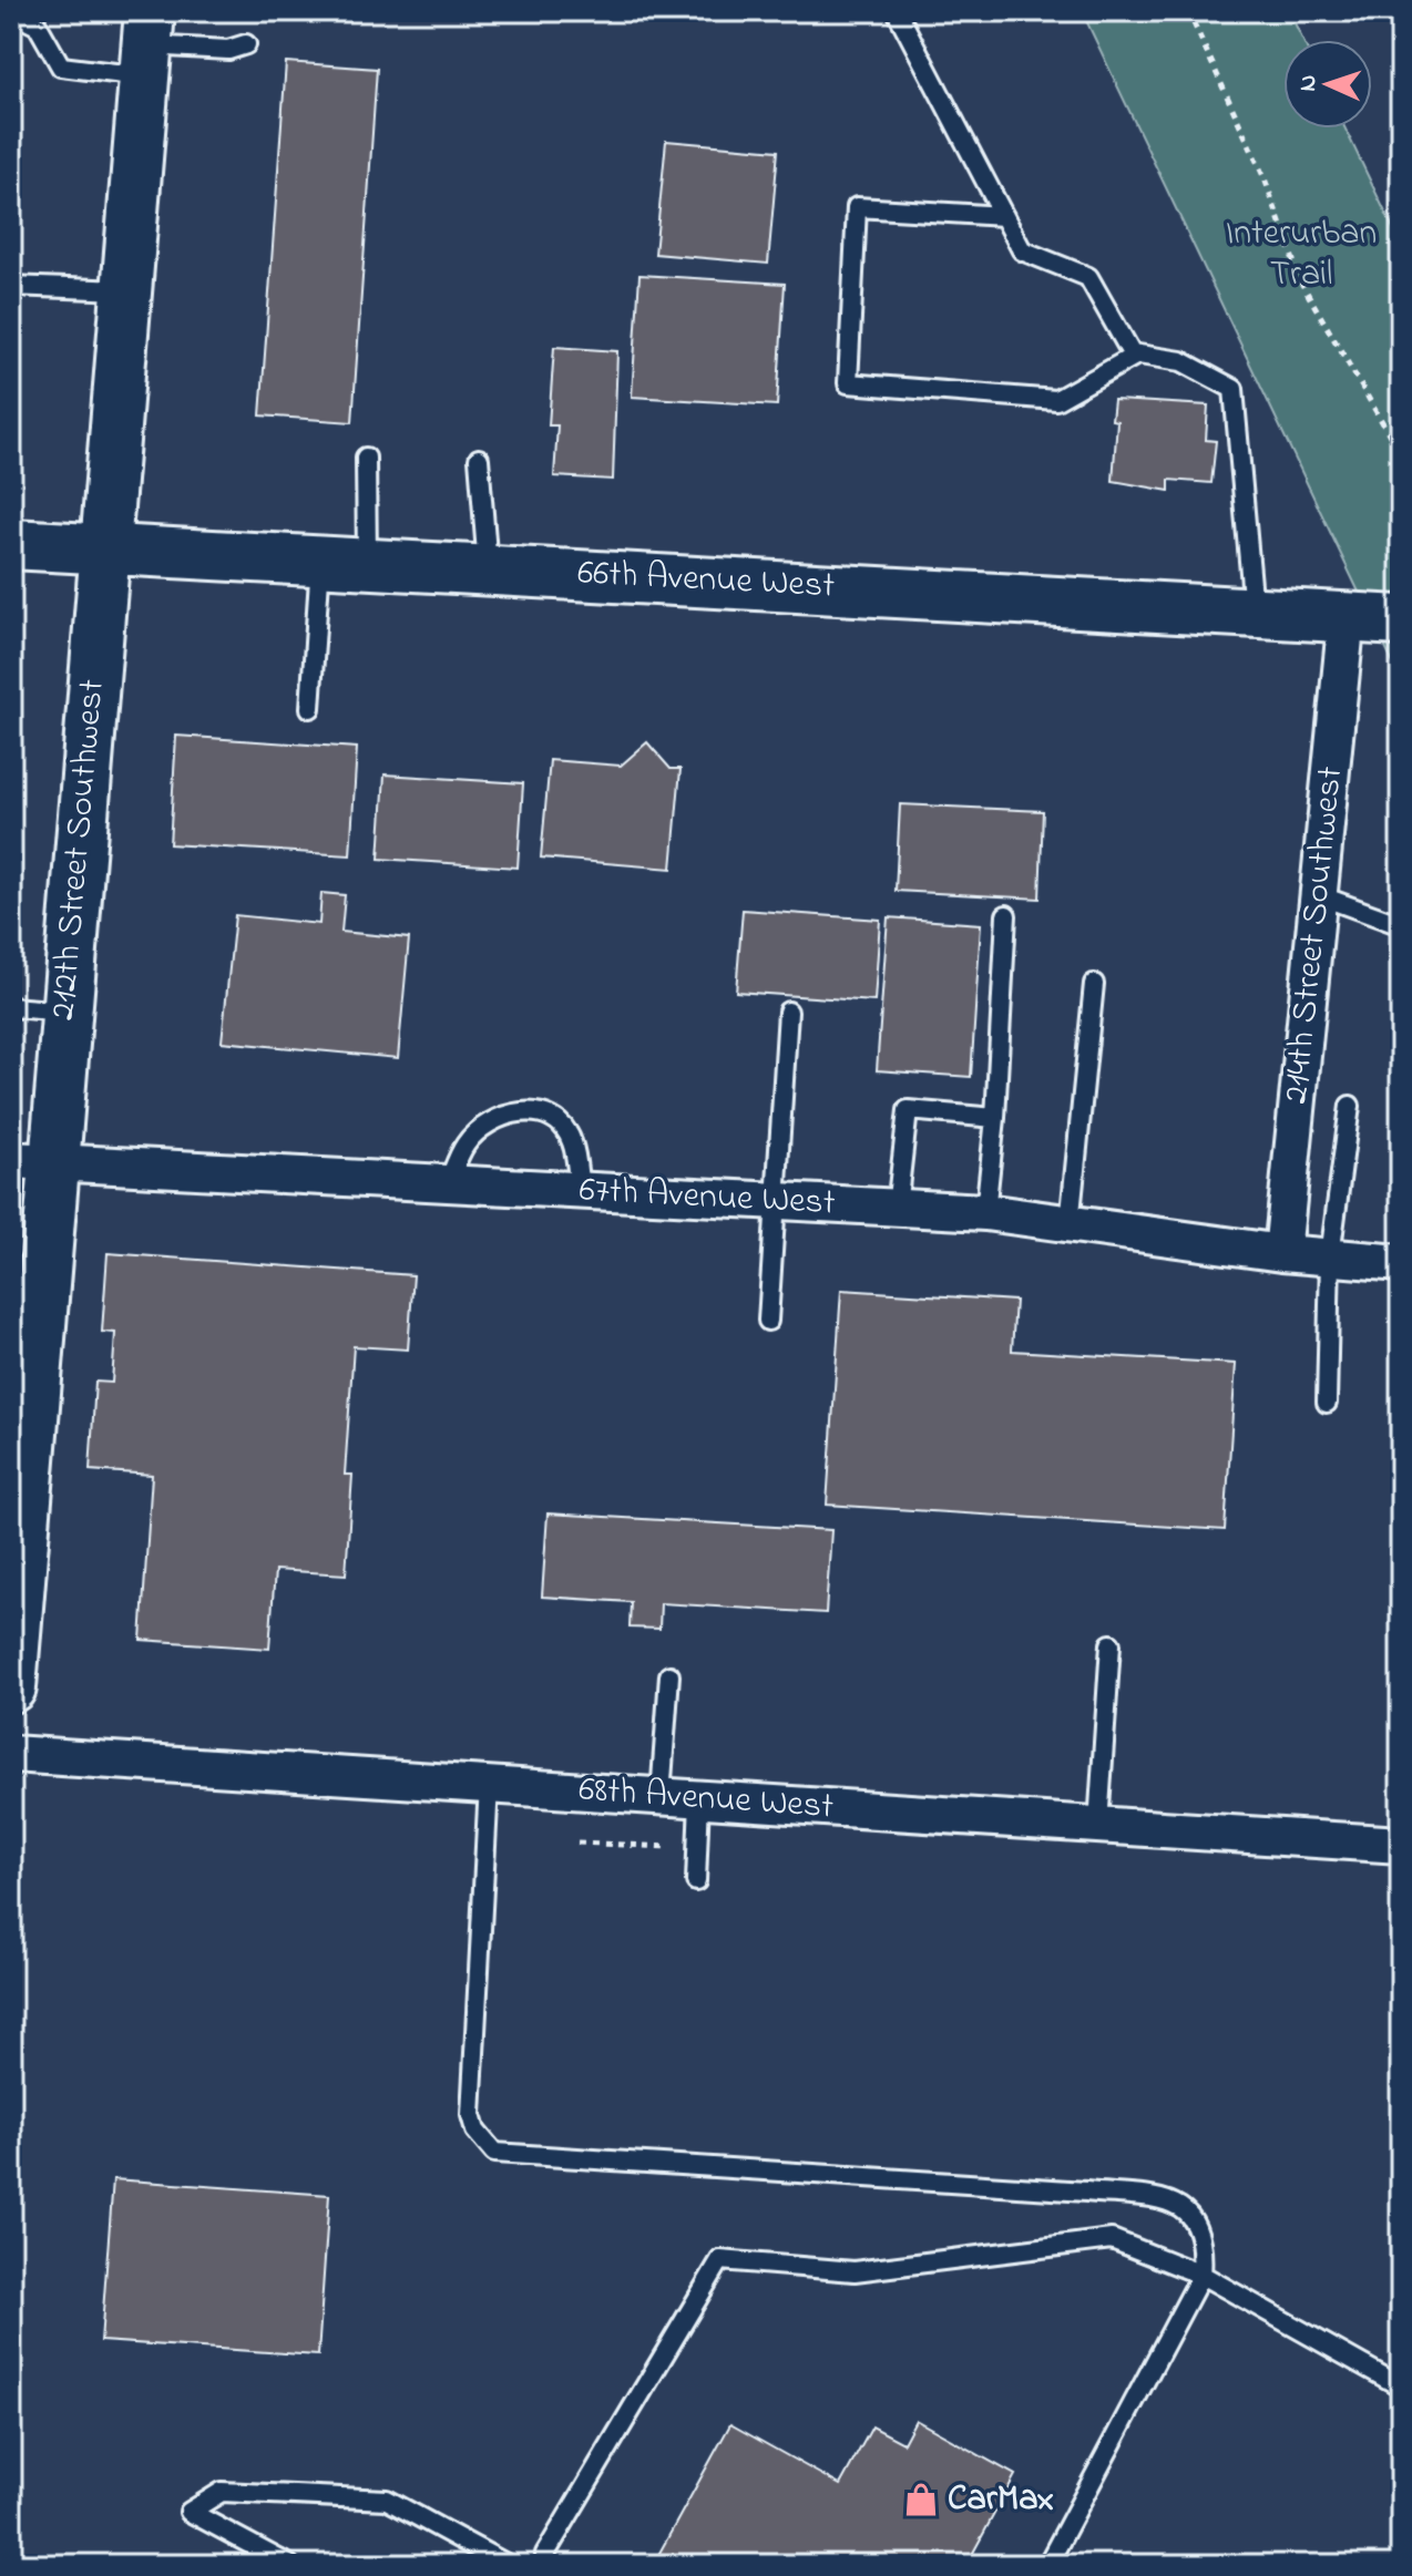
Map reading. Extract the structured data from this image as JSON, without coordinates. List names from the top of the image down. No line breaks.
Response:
{"streets":{"main road":["66th Avenue West","212th Street Southwest"],"street":["214th Street Southwest","67th Avenue West","68th Avenue West"]},"crossings":[["66th Avenue West","212th Street Southwest"],["66th Avenue West","214th Street Southwest"],["212th Street Southwest","67th Avenue West"],["214th Street Southwest","67th Avenue West"]],"parks":["Interurban Trail"],"places":{"shop":["CarMax"]},"north":"left"}
